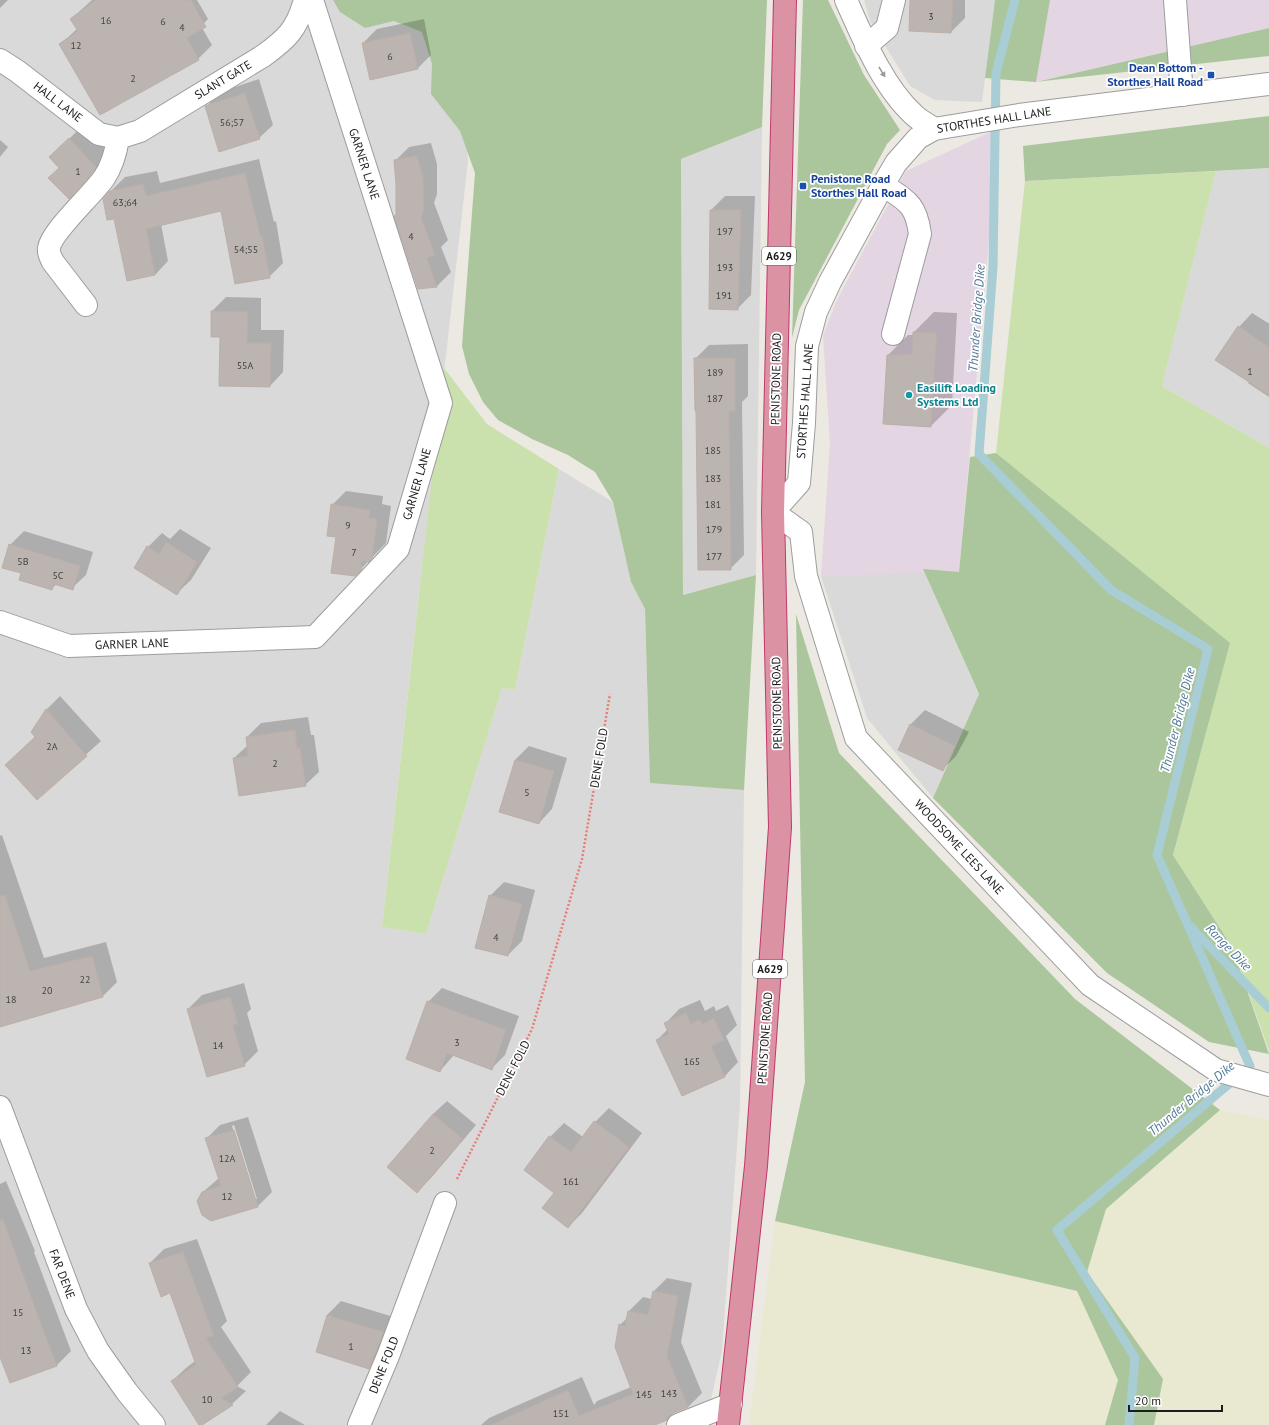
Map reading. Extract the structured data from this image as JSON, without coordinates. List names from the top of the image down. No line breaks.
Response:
{"streets":{"highway":["A629","PENISTONE ROAD"],"street":["SLANT GATE","HALL LANE","STORTHES HALL LANE","GARNER LANE","DENE FOLD","WOODSOME LEES LANE","FAR DENE"]},"crossings":[["SLANT GATE","HALL LANE"],["STORTHES HALL LANE","PENISTONE ROAD"],["STORTHES HALL LANE","WOODSOME LEES LANE"],["PENISTONE ROAD","WOODSOME LEES LANE"]],"water":["Thunder Bridge Dike","Range Dike"],"places":{"transit":["Dean Bottom - Storthes Hall Road","Penistone Road Storthes Hall Road"],"other":["Easilift Loading Systems Ltd"]},"house_numbers":["3","16","6","4","12","6","2","56;57","1","63;64","197","4","54;55","193","191","55A","1","189","187","185","183","181","9","179","7","177","5B","5C","2A","2","5","4","22","20","18","3","14","165","2","12A","161","12","15","1","13","143","145","10","151"],"scale_bar":"20 m"}
